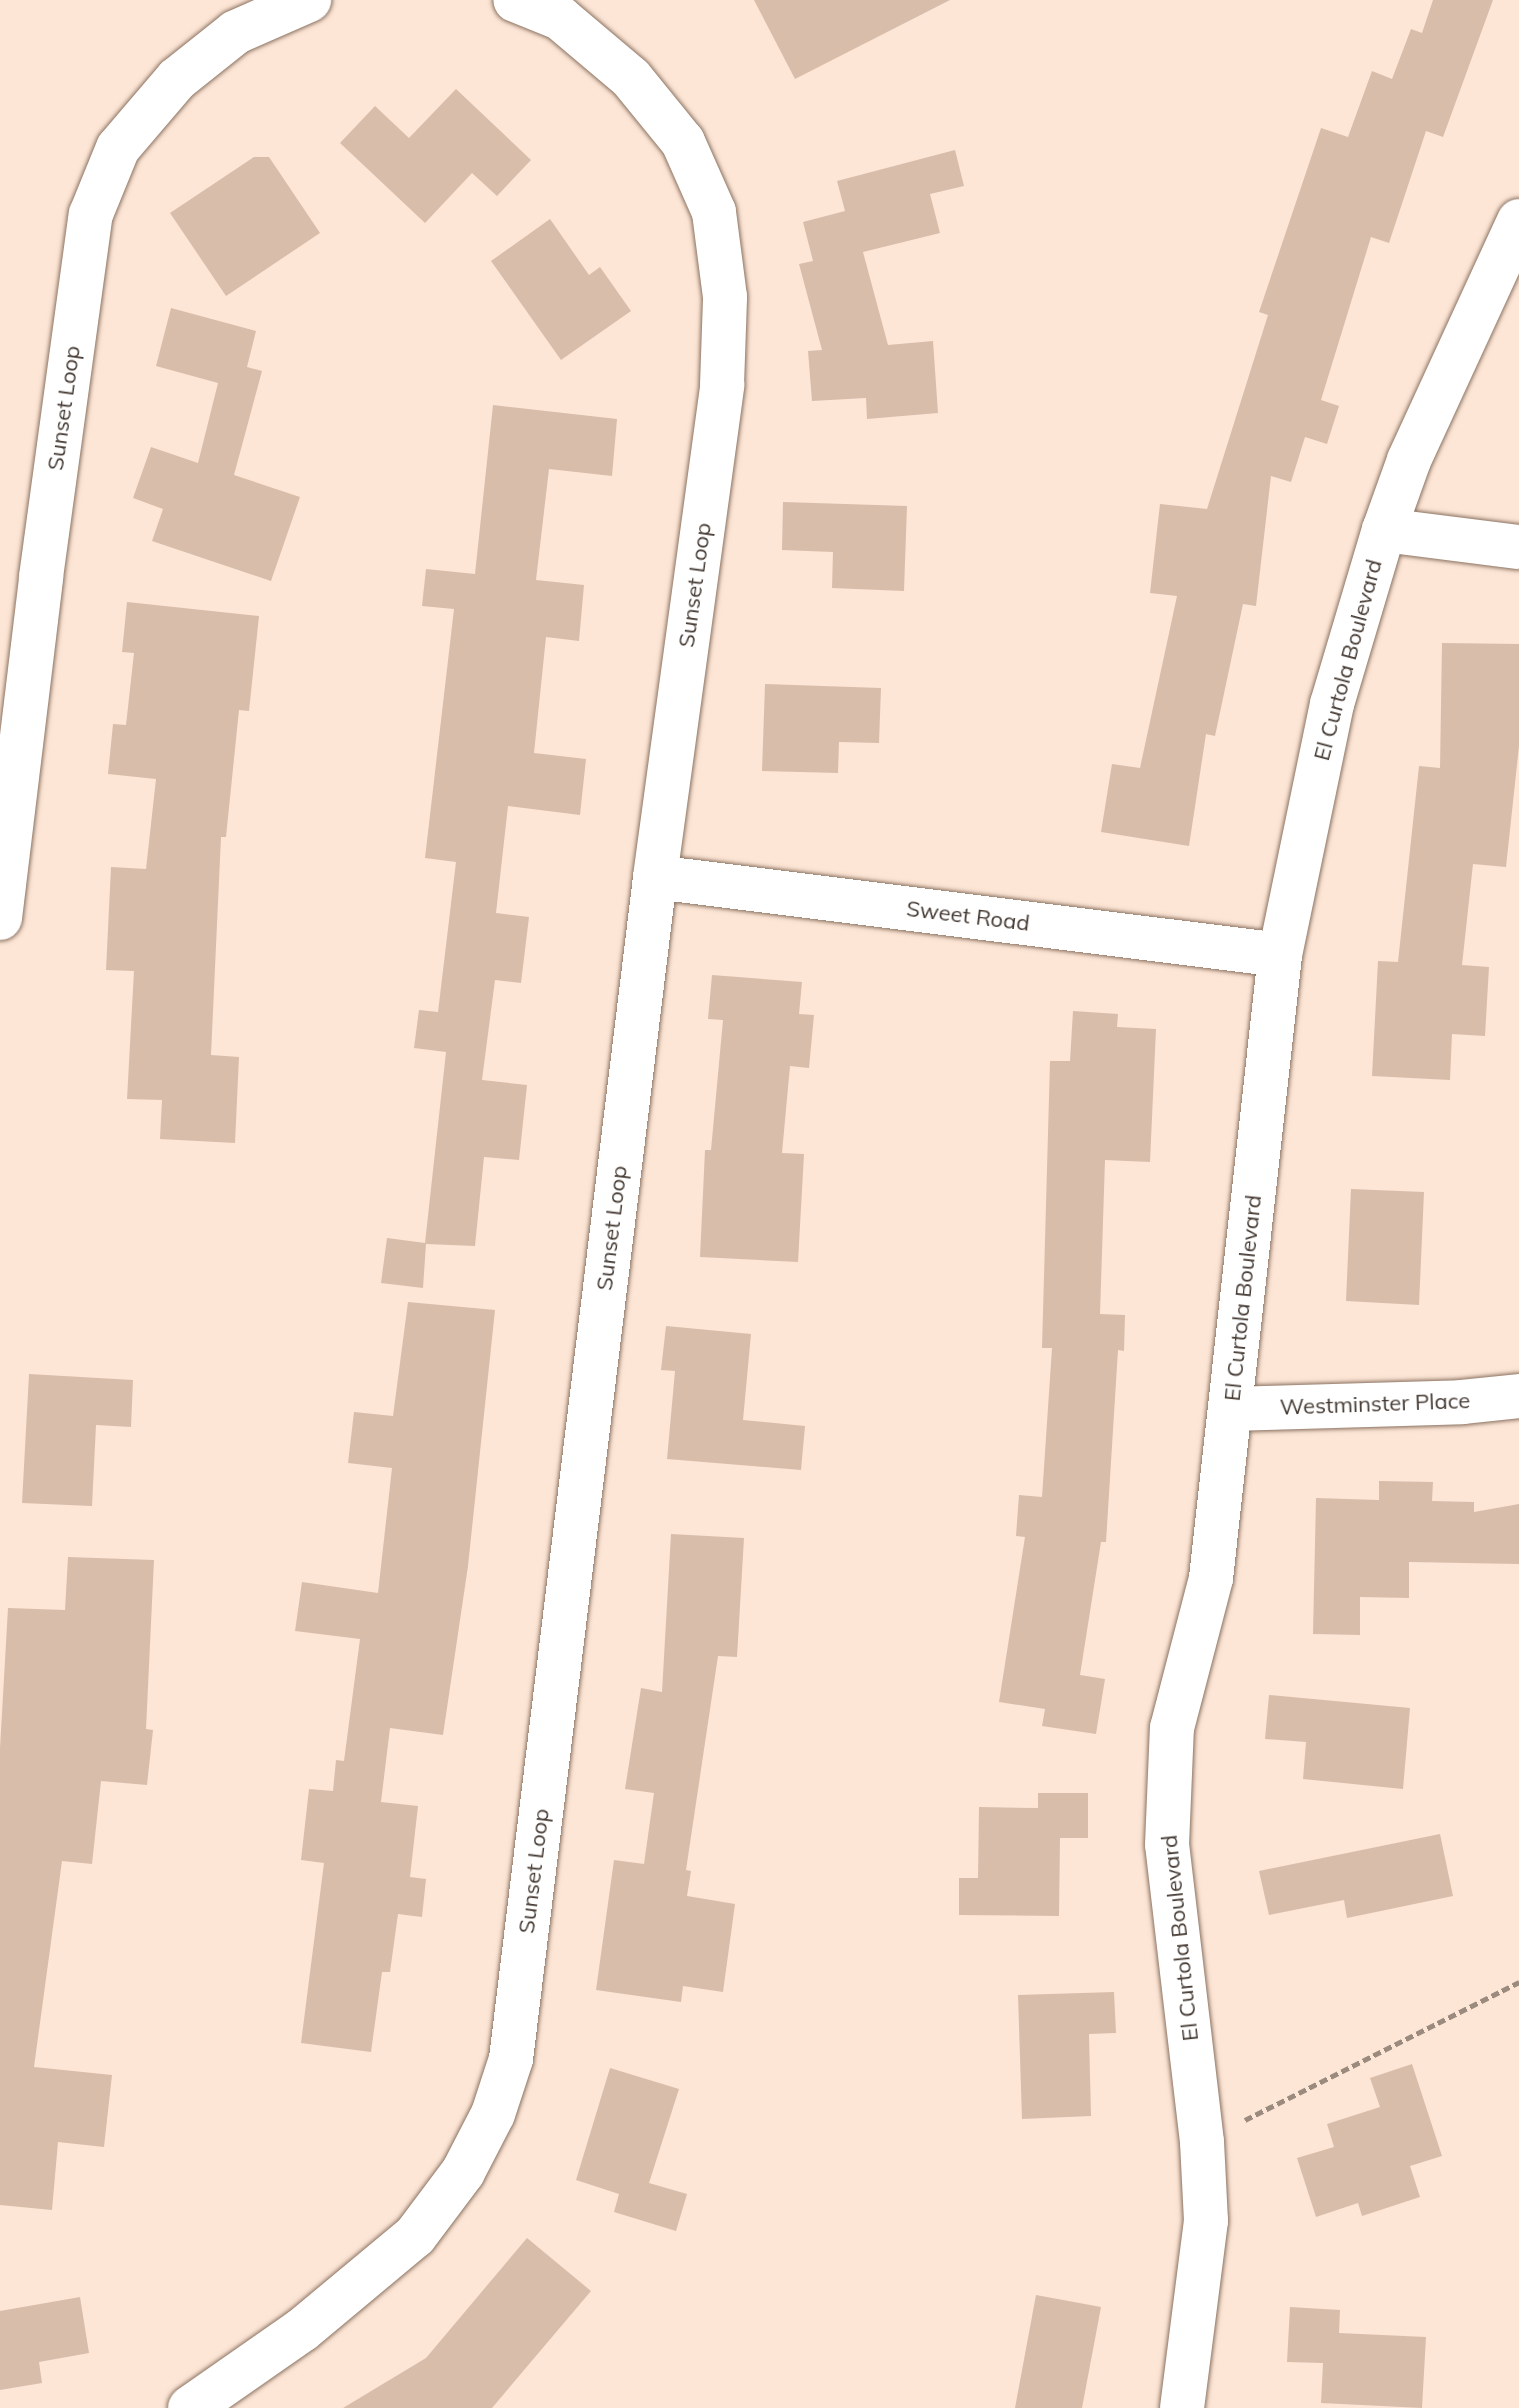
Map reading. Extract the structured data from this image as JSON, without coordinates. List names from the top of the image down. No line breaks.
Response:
{"streets":{"street":["Sunset Loop","El Curtola Boulevard","Sweet Road","Westminster Place"]},"crossings":[["Sunset Loop","Sweet Road"],["El Curtola Boulevard","Sweet Road"],["El Curtola Boulevard","Westminster Place"]]}
